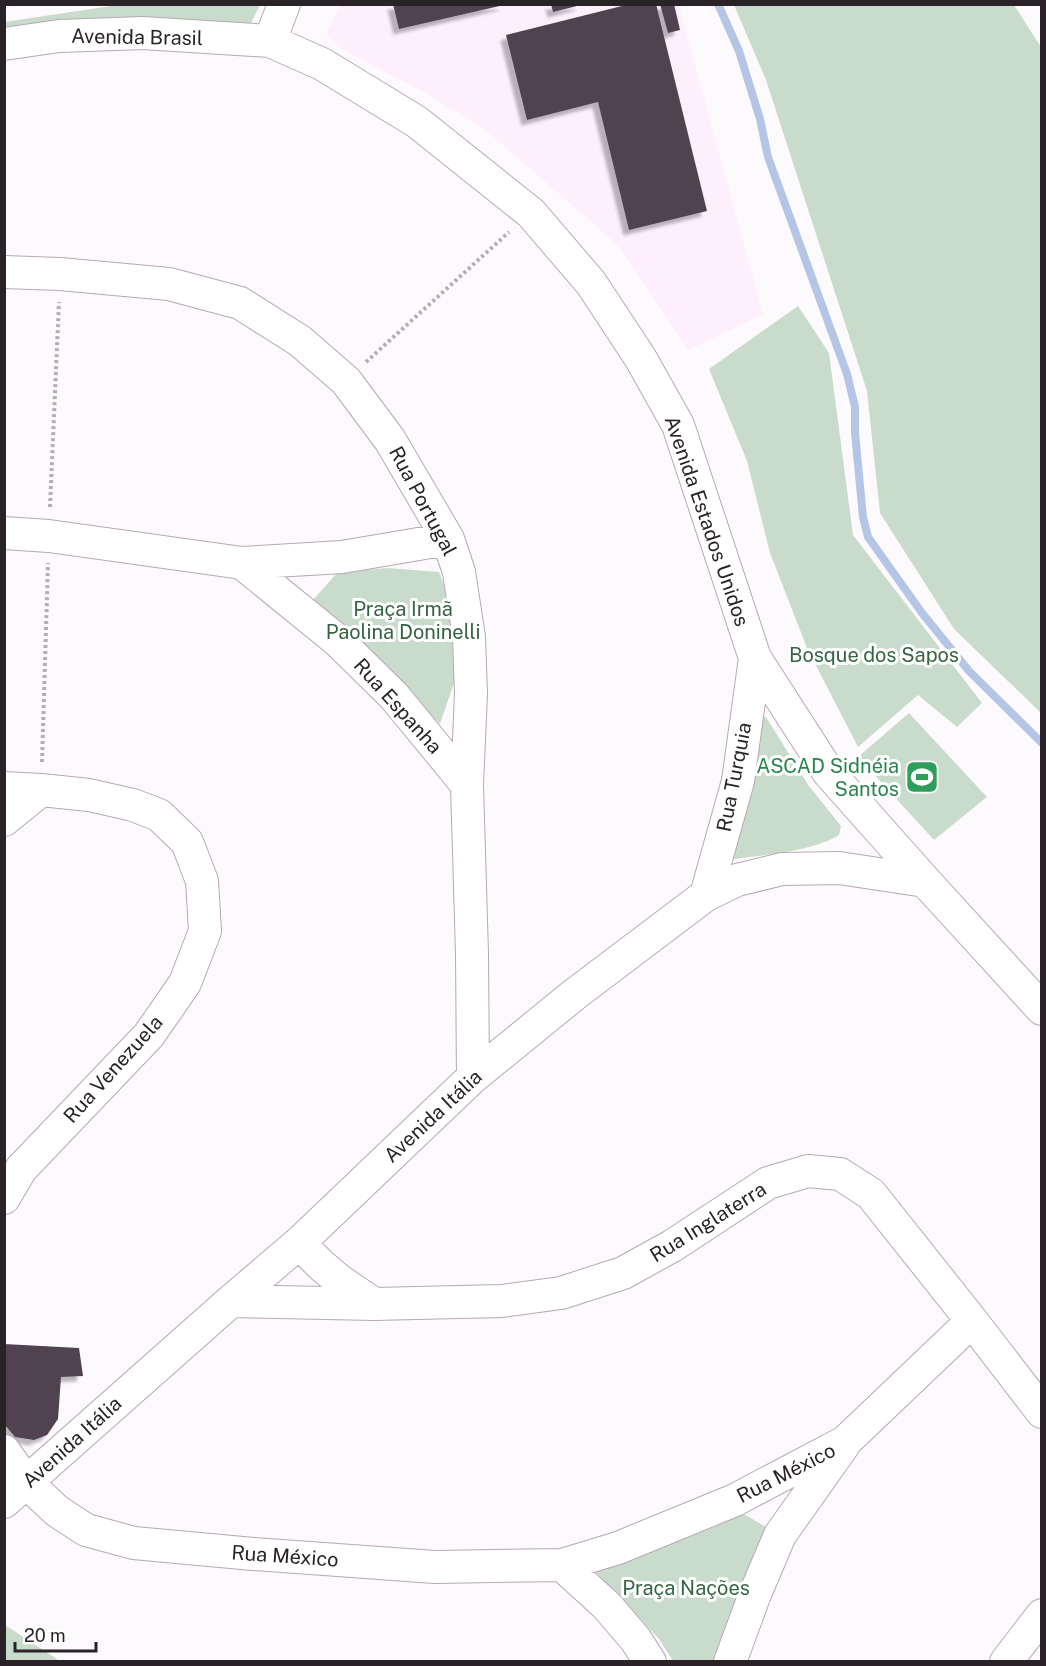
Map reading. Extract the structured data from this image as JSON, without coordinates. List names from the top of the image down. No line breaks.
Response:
{"streets":{"street":["Avenida Brasil","Rua Portugal","Avenida Estados Unidos","Rua Espanha","Rua Turquia","Rua Venezuela","Avenida Itália","Rua Inglaterra","Rua México"]},"crossings":[["Avenida Brasil","Avenida Estados Unidos"],["Rua Portugal","Rua Espanha"],["Rua Portugal","Avenida Itália"],["Avenida Estados Unidos","Rua Turquia"],["Avenida Estados Unidos","Avenida Itália"],["Rua Turquia","Avenida Itália"],["Avenida Itália","Rua Inglaterra"],["Avenida Itália","Rua México"],["Rua Inglaterra","Rua México"]],"parks":["Praça Irmã Paolina Doninelli","Bosque dos Sapos","Praça Nações"],"places":{"sports":["ASCAD Sidnéia Santos"]},"scale_bar":"20 m"}
